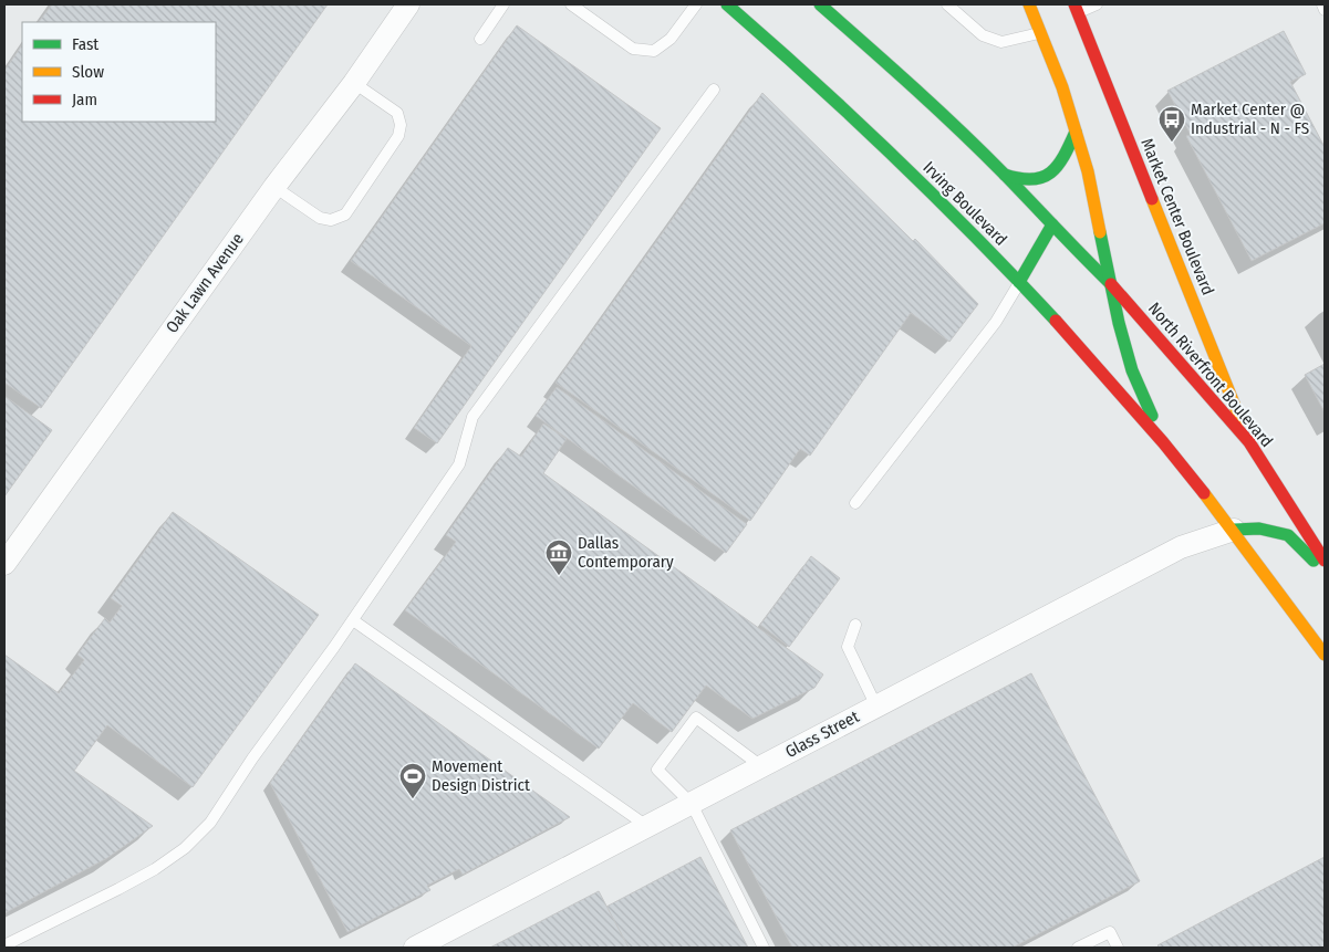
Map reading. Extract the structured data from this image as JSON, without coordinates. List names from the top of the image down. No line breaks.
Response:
{"streets":{"main road":["Irving Boulevard","Market Center Boulevard","North Riverfront Boulevard"],"street":["Oak Lawn Avenue","Glass Street"]},"crossings":[["Market Center Boulevard","North Riverfront Boulevard"]],"places":{"bus stop":["Market Center @ Industrial - N - FS"],"museum":["Dallas Contemporary"],"sports":["Movement Design District"]},"legend":["Fast","Slow","Jam"]}
